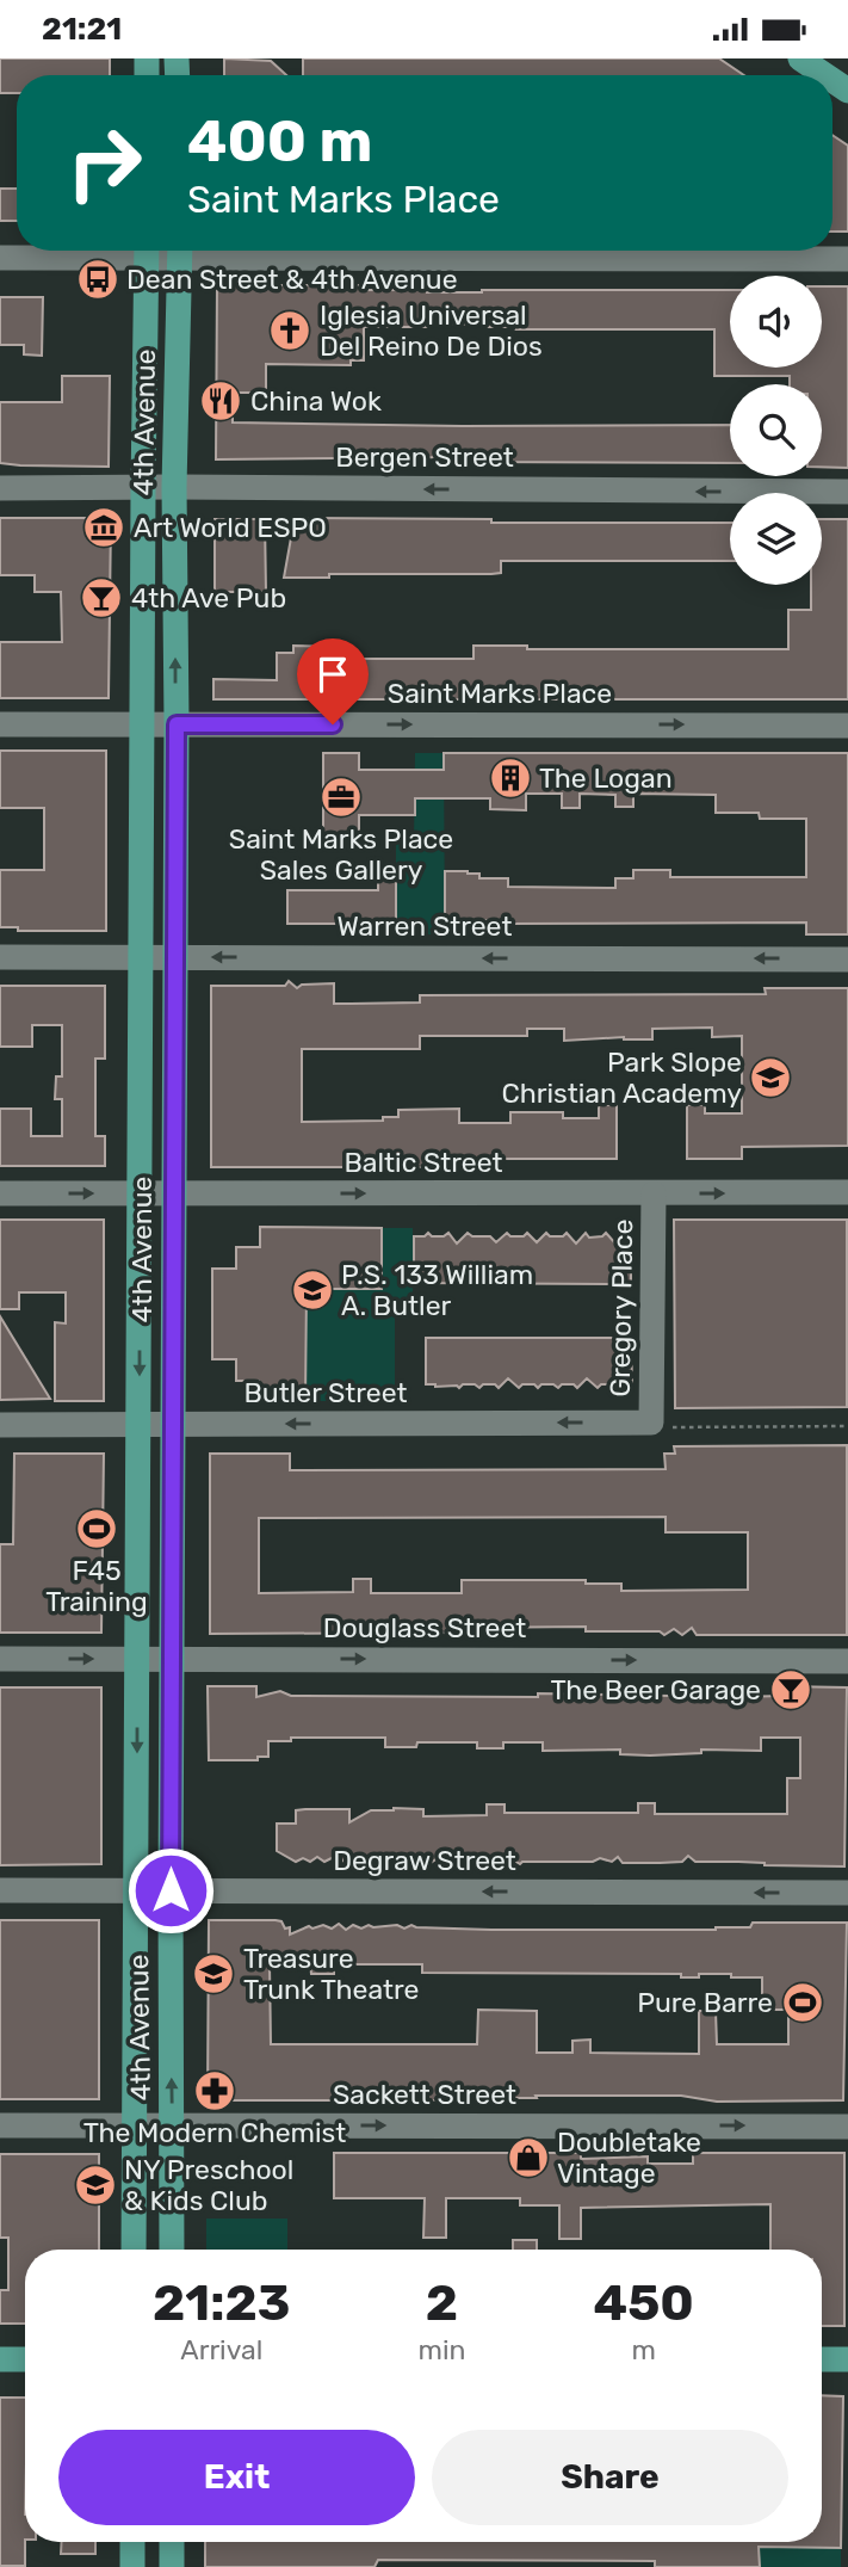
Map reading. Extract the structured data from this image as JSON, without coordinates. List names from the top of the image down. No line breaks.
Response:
{"streets":{"main road":["4th Avenue"],"street":["Bergen Street","Saint Marks Place","Warren Street","Baltic Street","Gregory Place","Butler Street","Douglass Street","Degraw Street","Sackett Street"]},"crossings":[["4th Avenue","Bergen Street"],["4th Avenue","Saint Marks Place"],["4th Avenue","Warren Street"],["4th Avenue","Baltic Street"],["4th Avenue","Butler Street"],["4th Avenue","Douglass Street"],["4th Avenue","Degraw Street"],["4th Avenue","Sackett Street"],["Baltic Street","Gregory Place"],["Gregory Place","Butler Street"]],"one_way":["Bergen Street","Saint Marks Place","Warren Street","Baltic Street","Butler Street","Douglass Street","Degraw Street","Sackett Street"],"places":{"bus stop":["Dean Street & 4th Avenue"],"church":["Iglesia Universal Del Reino De Dios"],"restaurant":["China Wok"],"museum":["Art World ESPO"],"bar":["4th Ave Pub","The Beer Garage"],"building":["The Logan"],"office":["Saint Marks Place Sales Gallery"],"school or university":["Park Slope Christian Academy","P.S. 133 William A. Butler","Treasure Trunk Theatre","NY Preschool & Kids Club"],"sports":["F45 Training","Pure Barre"],"pharmacy":["The Modern Chemist"],"shop":["Doubletake Vintage"]},"page":{"status":"21:21","turn":["400 m","Saint Marks Place"],"eta":["21:23","Arrival","2","min","450","m"],"buttons":["Exit","Share"]}}
